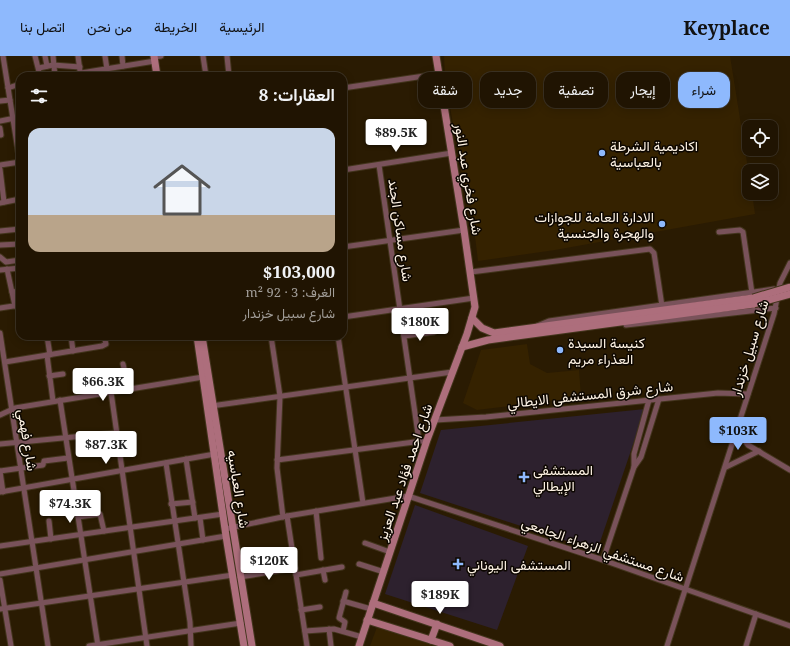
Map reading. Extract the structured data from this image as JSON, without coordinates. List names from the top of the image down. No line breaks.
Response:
{"streets":{"main road":["شارع فخري عبد النور","شارع احمد فؤاد عبد العزيز","شارع العباسيه"],"street":["شارع مساكن الجند","شارع سبيل خزندار","شارع شرق المستشفى الايطالي","شارع فهمي","شارع مستشفي الزهراء الجامعي"]},"crossings":[["شارع فخري عبد النور","شارع احمد فؤاد عبد العزيز"],["شارع سبيل خزندار","شارع شرق المستشفى الايطالي"],["شارع سبيل خزندار","شارع مستشفي الزهراء الجامعي"],["شارع شرق المستشفى الايطالي","شارع احمد فؤاد عبد العزيز"],["شارع احمد فؤاد عبد العزيز","شارع مستشفي الزهراء الجامعي"]],"places":{"other":["اكاديمية الشرطة بالعباسية","الادارة العامة للجوازات والهجرة والجنسية","كنيسة السيدة العذراء مريم"],"health":["المستشفى الإيطالي","المستشفى اليوناني"]},"page":{"header":"Keyplace","nav":["الرئيسية","الخريطة","من نحن","اتصل بنا"],"chip":["شراء","إيجار","تصفية","جديد","شقة"],"heading":"العقارات: 8","price":["$89.5K","$180K","$66.3K","$103K","$87.3K","$74.3K","$120K","$189K"],"list":[{"name":"$103,000","note":"الغرف: 3 · 92 m² · شارع سبيل خزندار"}]}}
